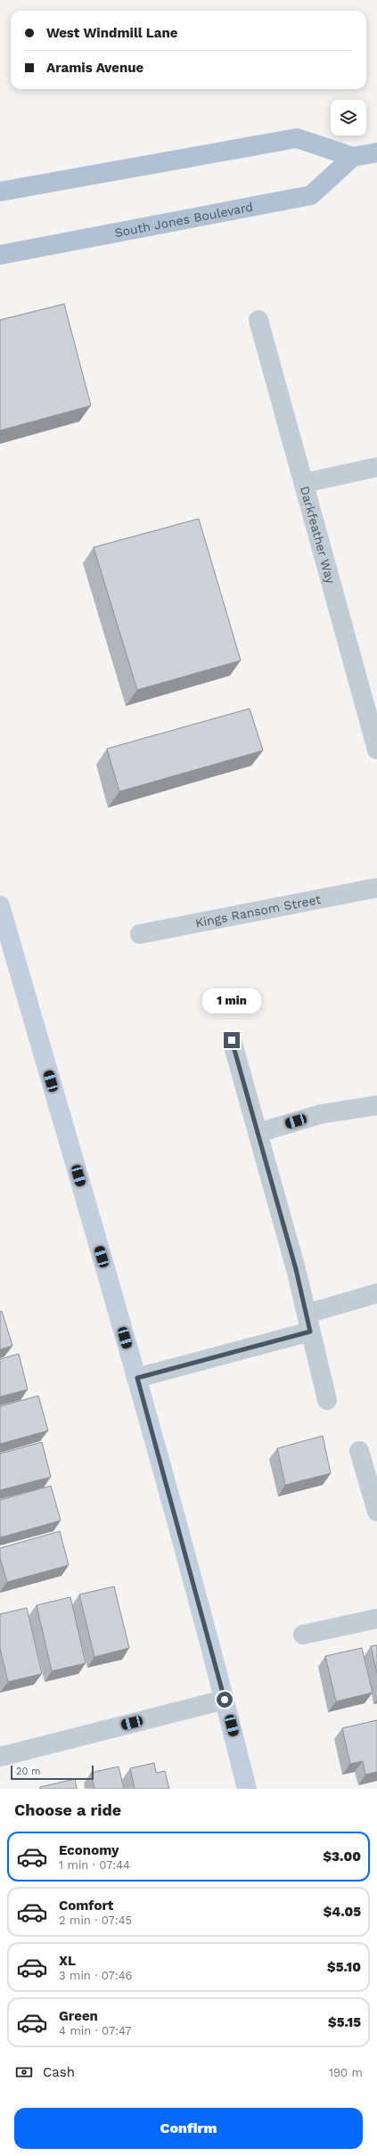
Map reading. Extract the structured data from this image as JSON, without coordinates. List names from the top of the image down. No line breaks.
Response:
{"streets":{"main road":["South Jones Boulevard"],"street":["Darkfeather Way","Kings Ransom Street"]},"scale_bar":"20 m","page":{"banner":["West Windmill Lane","Aramis Avenue"],"bubble":"1 min","scale":"20 m","heading":"Choose a ride","list":[{"name":"Economy","note":"1 min · 07:44","value":"$3.00"},{"name":"Comfort","note":"2 min · 07:45","value":"$4.05"},{"name":"XL","note":"3 min · 07:46","value":"$5.10"},{"name":"Green","note":"4 min · 07:47","value":"$5.15"}],"pay":["Cash","190 m"],"buttons":"Confirm"}}
